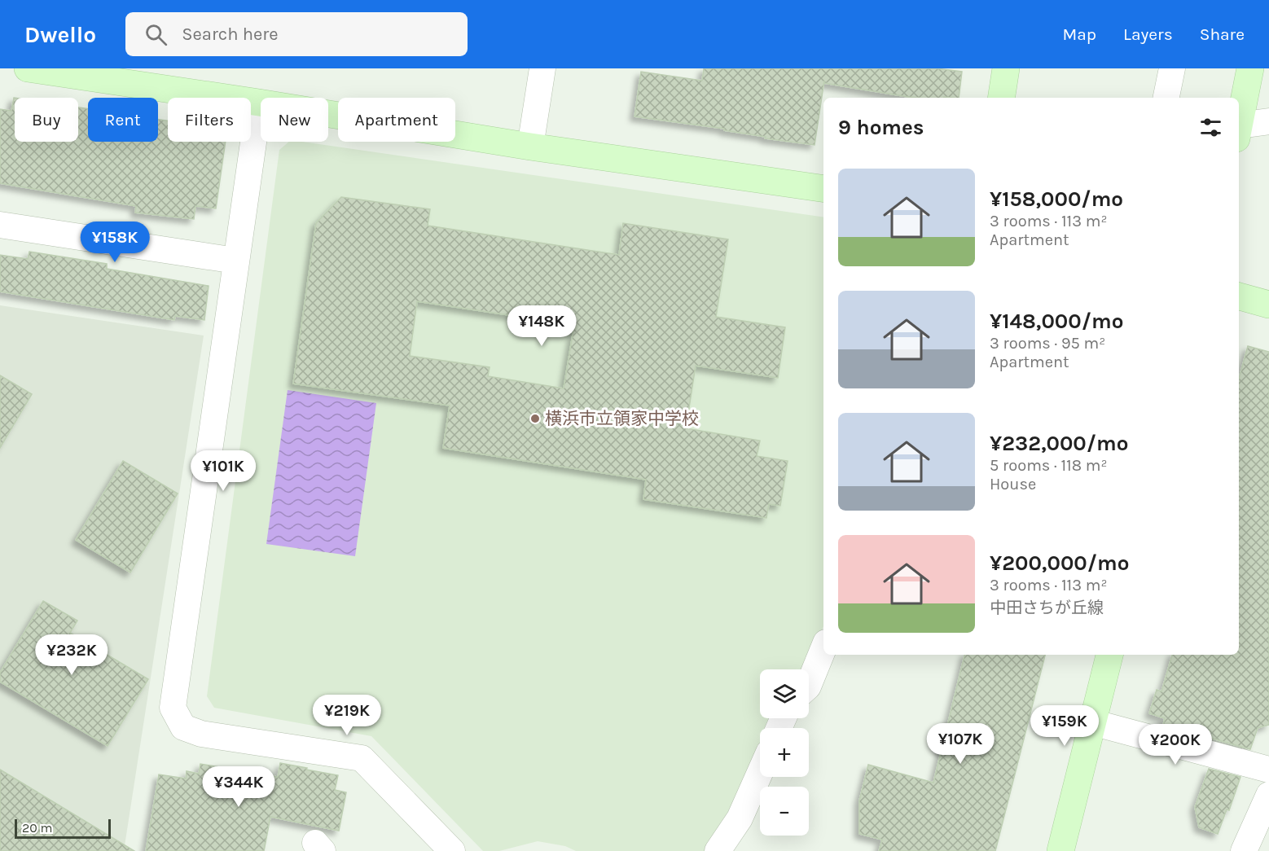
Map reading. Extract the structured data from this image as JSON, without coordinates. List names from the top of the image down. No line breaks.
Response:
{"places":["横浜市立領家中学校"],"scale_bar":"20 m","page":{"header":"Dwello","search":"Search here","nav":["Map","Layers","Share"],"chip":["Buy","Rent","Filters","New","Apartment"],"heading":"9 homes","list":[{"name":"¥158,000/mo","note":"3 rooms · 113 m² · Apartment"},{"name":"¥148,000/mo","note":"3 rooms · 95 m² · Apartment"},{"name":"¥232,000/mo","note":"5 rooms · 118 m² · House"},{"name":"¥200,000/mo","note":"3 rooms · 113 m² · 中田さちが丘線"}],"price":["¥158K","¥148K","¥101K","¥232K","¥219K","¥159K","¥107K","¥200K","¥344K"],"map_buttons":["+","−"],"scale":"20 m"}}
